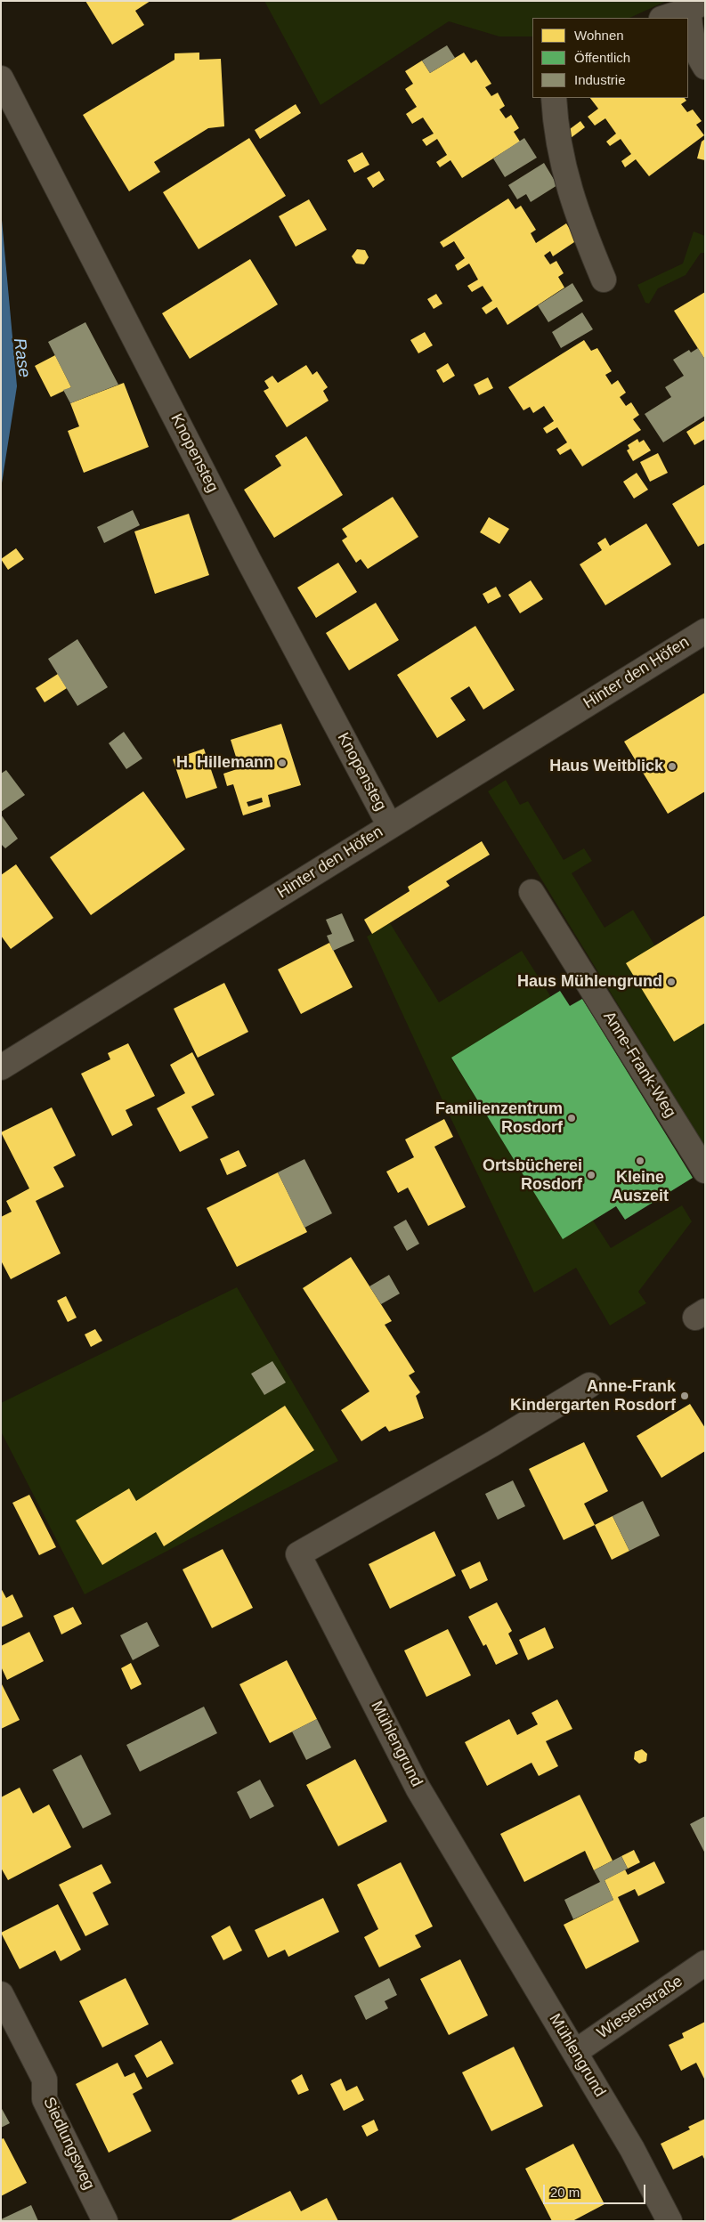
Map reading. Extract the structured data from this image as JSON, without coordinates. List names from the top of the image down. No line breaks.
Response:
{"streets":{"street":["Knopensteg","Hinter den Höfen","Anne-Frank-Weg","Mühlengrund","Wiesenstraße","Siedlungsweg"]},"crossings":[["Knopensteg","Hinter den Höfen"],["Mühlengrund","Wiesenstraße"]],"water":["Rase"],"places":["H. Hillemann","Haus Weitblick","Haus Mühlengrund","Familienzentrum Rosdorf","Kleine Auszeit","Ortsbücherei Rosdorf","Anne-Frank Kindergarten Rosdorf"],"legend":["Wohnen","Öffentlich","Industrie"],"scale_bar":"20 m"}
